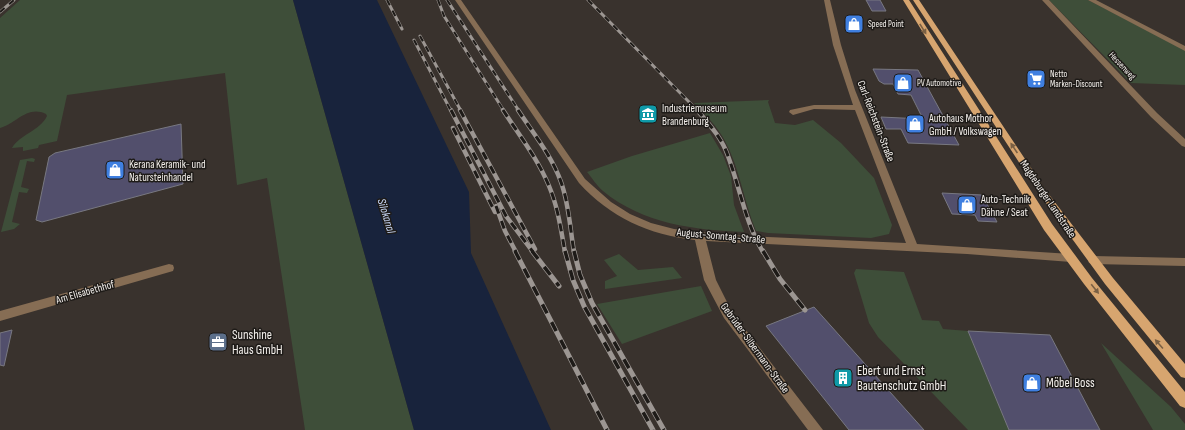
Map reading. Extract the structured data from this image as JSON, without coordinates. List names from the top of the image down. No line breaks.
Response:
{"streets":{"main road":["Magdeburger Landstraße"],"street":["Hessenweg","Carl-Reichstein-Straße","August-Sonntag-Straße","Am Elisabethhof","Gebrüder-Silbermann-Straße"]},"crossings":[["Carl-Reichstein-Straße","August-Sonntag-Straße"],["Magdeburger Landstraße","August-Sonntag-Straße"],["August-Sonntag-Straße","Gebrüder-Silbermann-Straße"]],"water":["Silokanal"],"places":{"shop":["Speed Point","PV Automotive","Autohaus Mothor GmbH / Volkswagen","Kerana Keramik- und Natursteinhandel","Auto-Technik Dähne / Seat","Möbel Boss"],"supermarket":["Netto Marken-Discount"],"museum":["Industriemuseum Brandenburg"],"office":["Sunshine Haus GmbH"],"building":["Ebert und Ernst Bautenschutz GmbH"]}}
